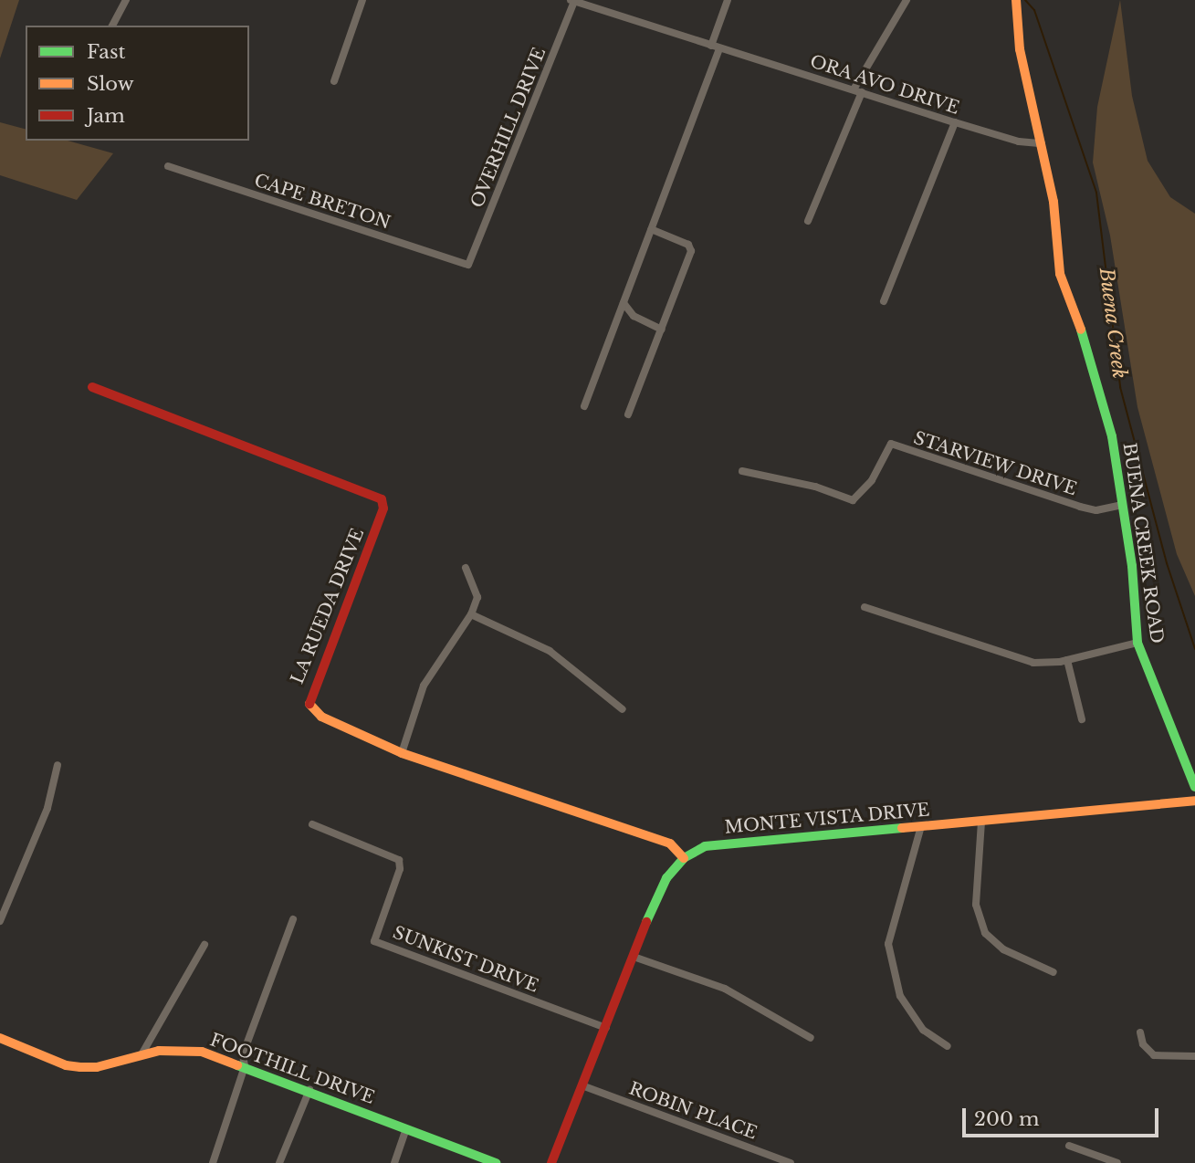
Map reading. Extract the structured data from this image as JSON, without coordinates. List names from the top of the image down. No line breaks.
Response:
{"streets":{"main road":["BUENA CREEK ROAD","LA RUEDA DRIVE","MONTE VISTA DRIVE","FOOTHILL DRIVE"],"street":["ORA AVO DRIVE","OVERHILL DRIVE","CAPE BRETON","STARVIEW DRIVE","SUNKIST DRIVE","ROBIN PLACE"]},"crossings":[["ORA AVO DRIVE","OVERHILL DRIVE"],["ORA AVO DRIVE","BUENA CREEK ROAD"],["OVERHILL DRIVE","CAPE BRETON"],["STARVIEW DRIVE","BUENA CREEK ROAD"],["LA RUEDA DRIVE","MONTE VISTA DRIVE"],["MONTE VISTA DRIVE","SUNKIST DRIVE"],["MONTE VISTA DRIVE","ROBIN PLACE"]],"water":["Buena Creek"],"legend":["Fast","Slow","Jam"],"scale_bar":"200 m"}
